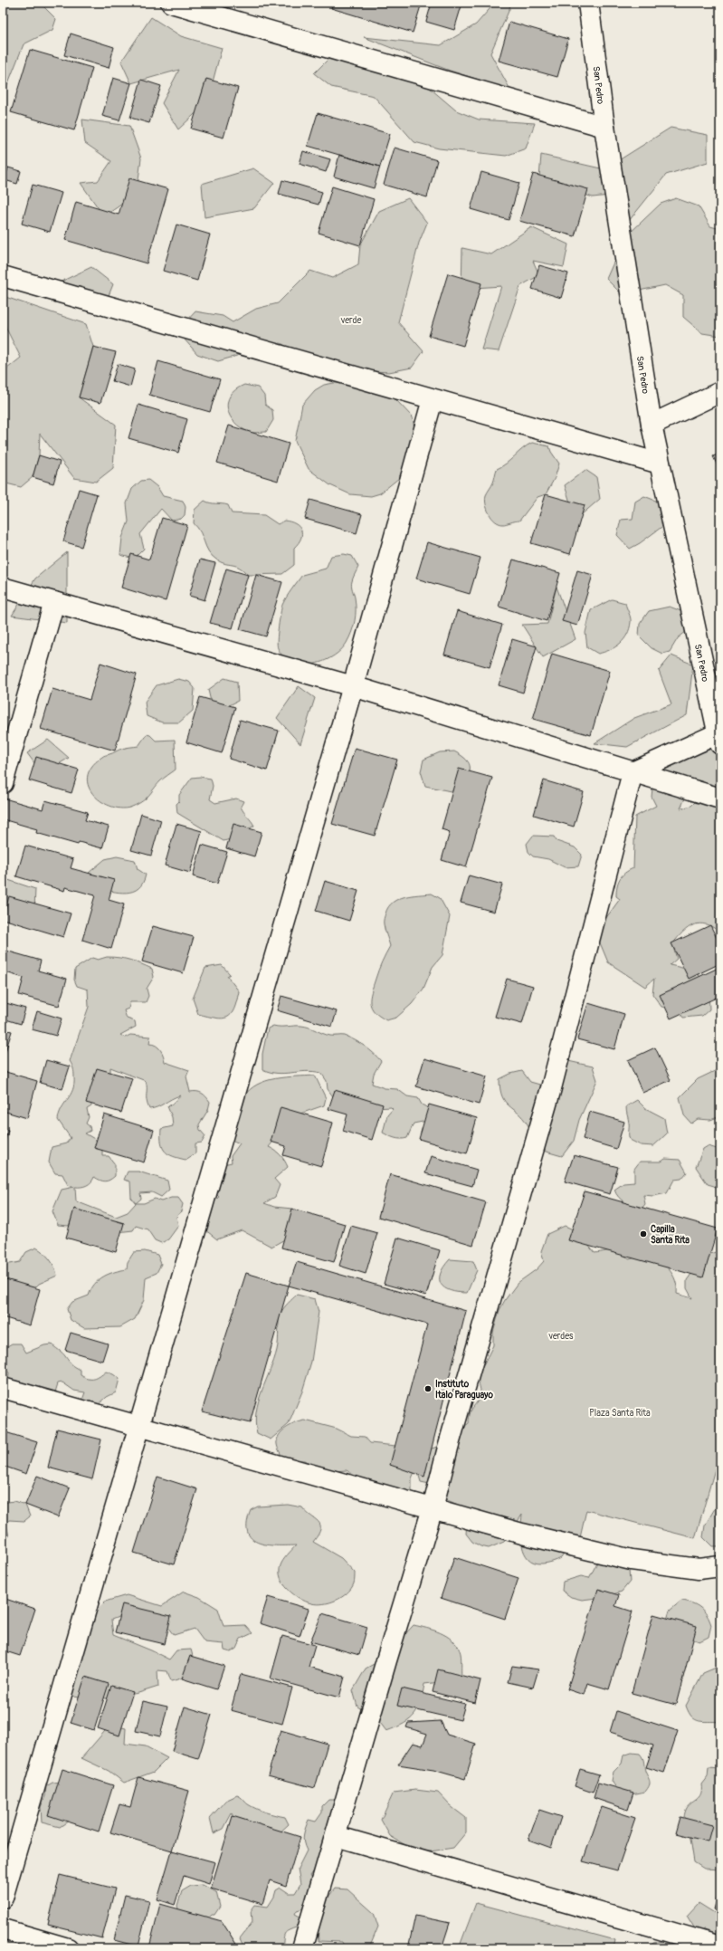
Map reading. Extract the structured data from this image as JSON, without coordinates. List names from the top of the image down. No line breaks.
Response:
{"streets":{"street":["San Pedro"]},"parks":["verde","verdes","Plaza Santa Rita"],"places":["Capilla Santa Rita","Instituto Italo Paraguayo"]}
